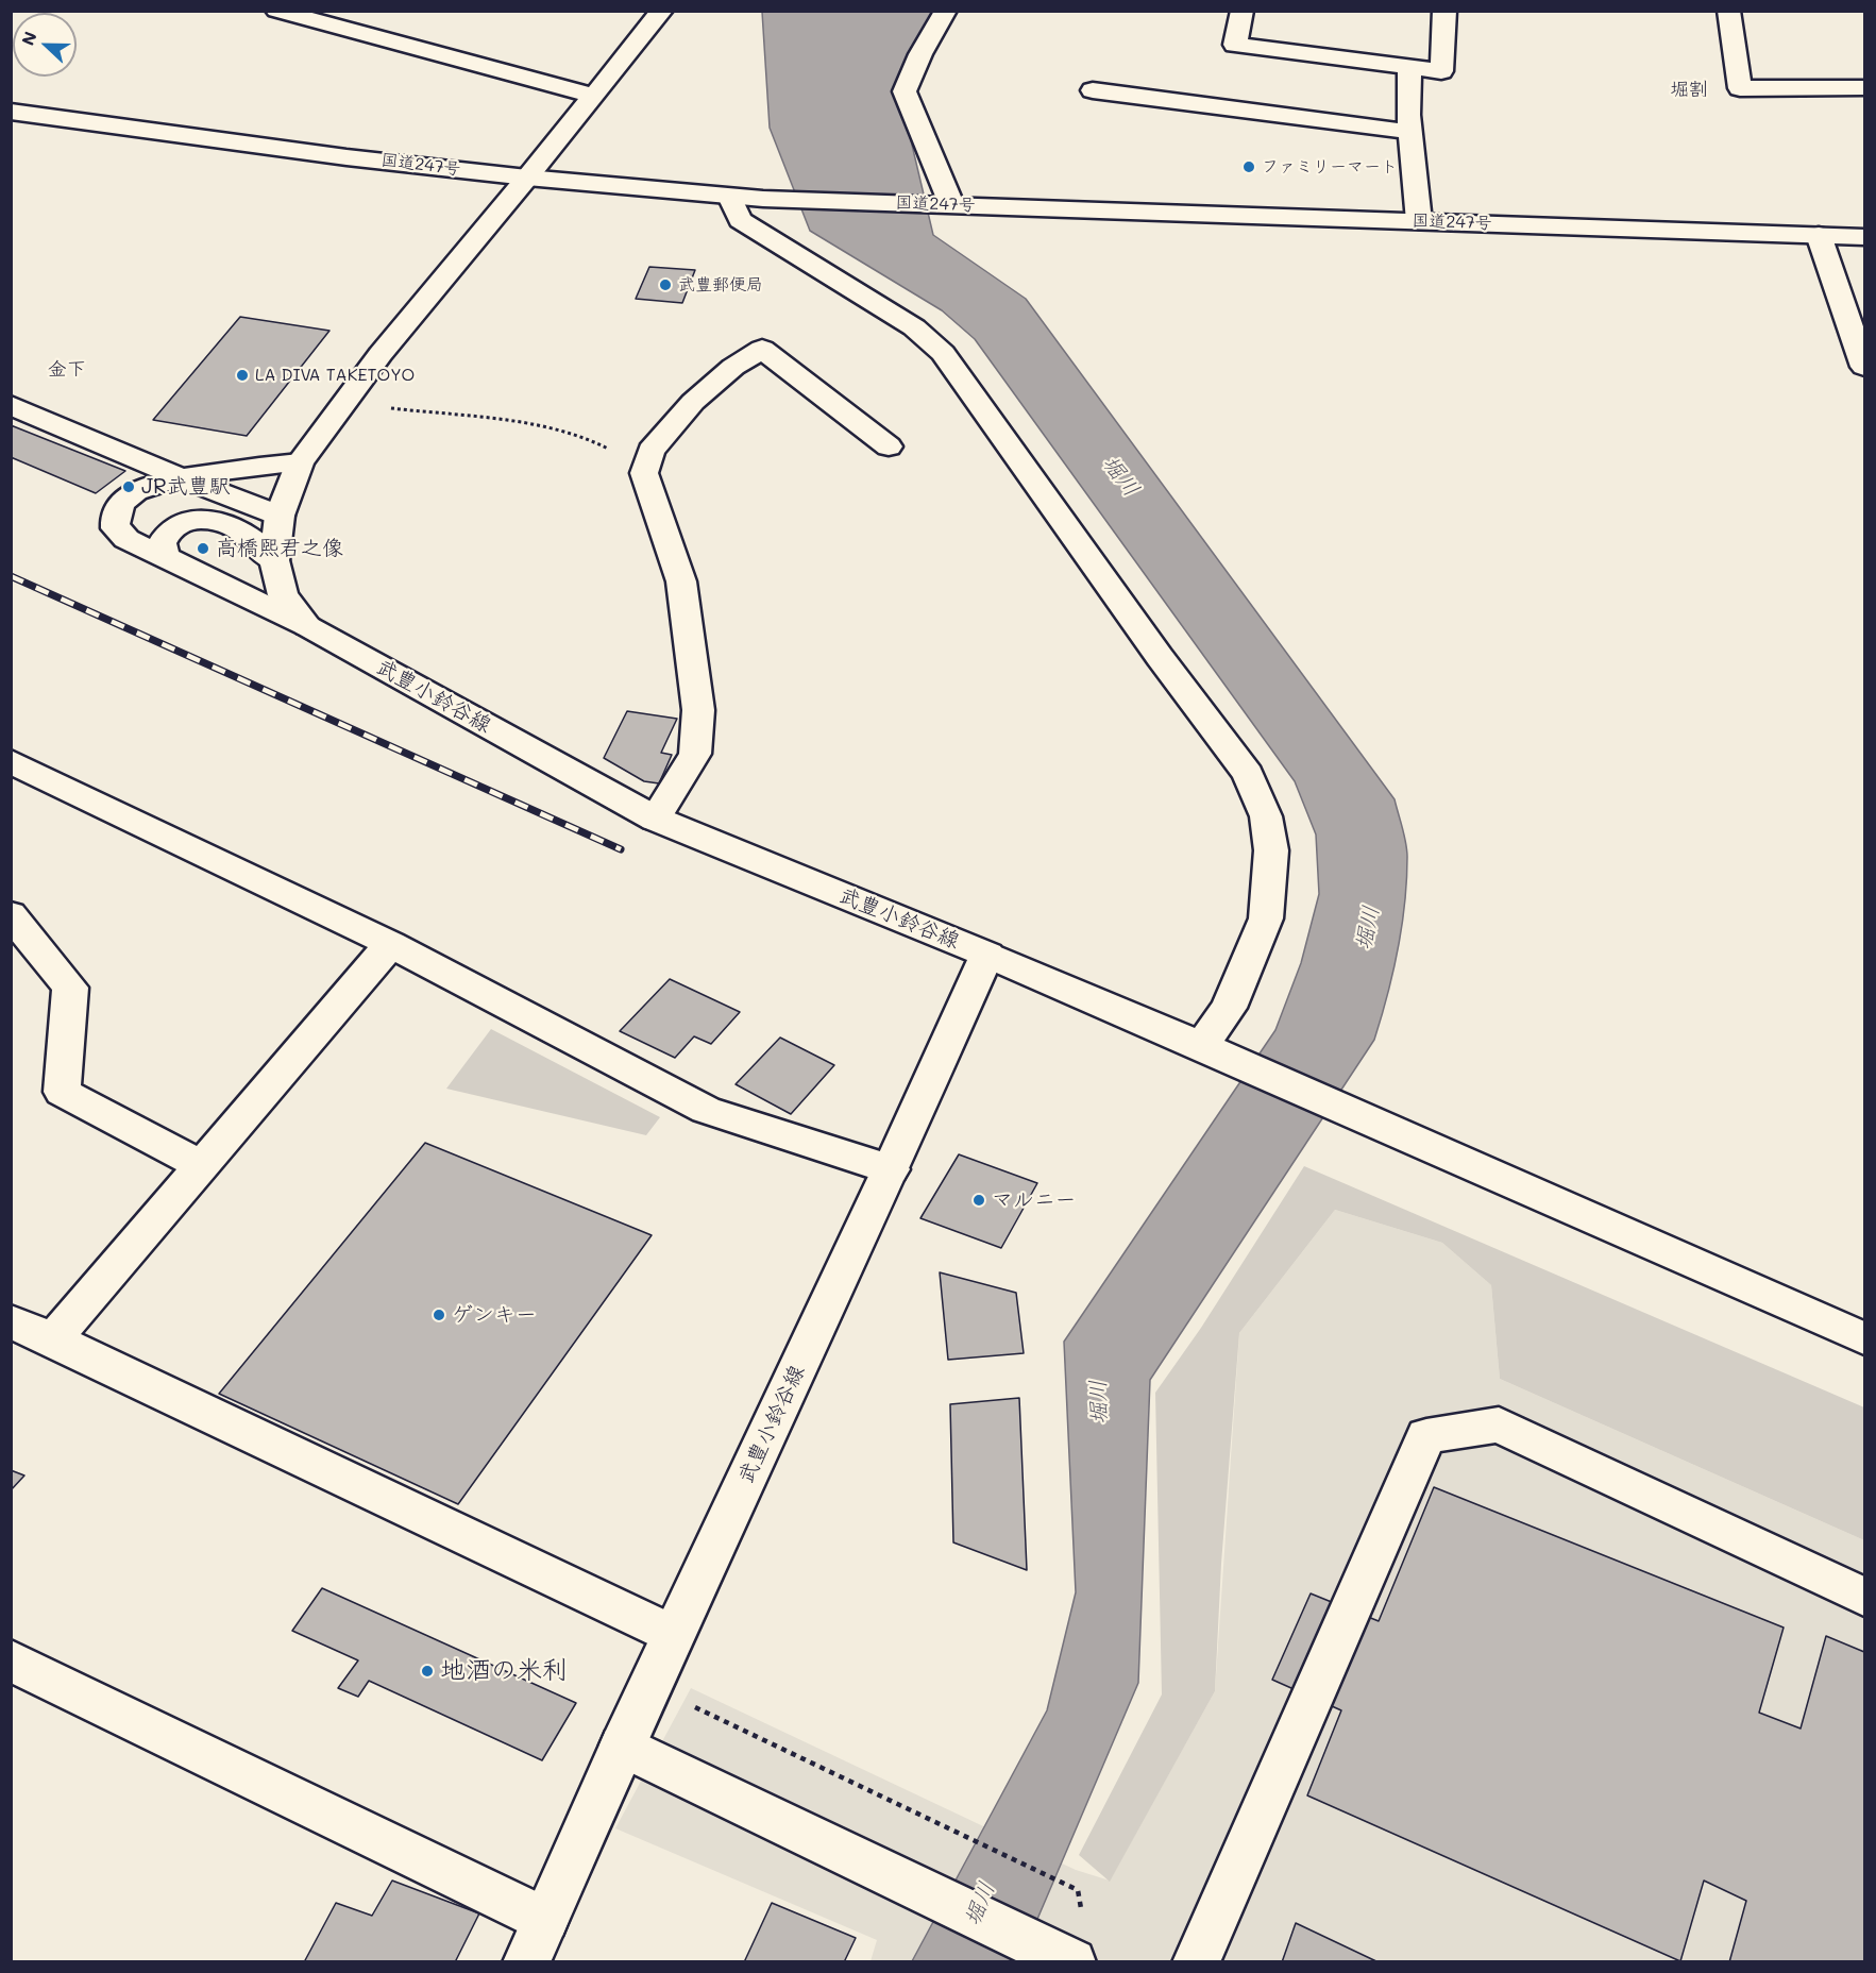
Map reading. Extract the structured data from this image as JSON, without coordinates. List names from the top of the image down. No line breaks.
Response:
{"streets":{"main road":["国道247号","武豊小鈴谷線"]},"crossings":[["国道247号","武豊小鈴谷線"]],"districts":["堀割","金下"],"water":["堀川"],"places":["ファミリーマート","武豊郵便局","LA DIVA TAKETOYO","JR武豊駅","高橋煕君之像","マルニー","ゲンキー","地酒の米利"],"north":"left"}
